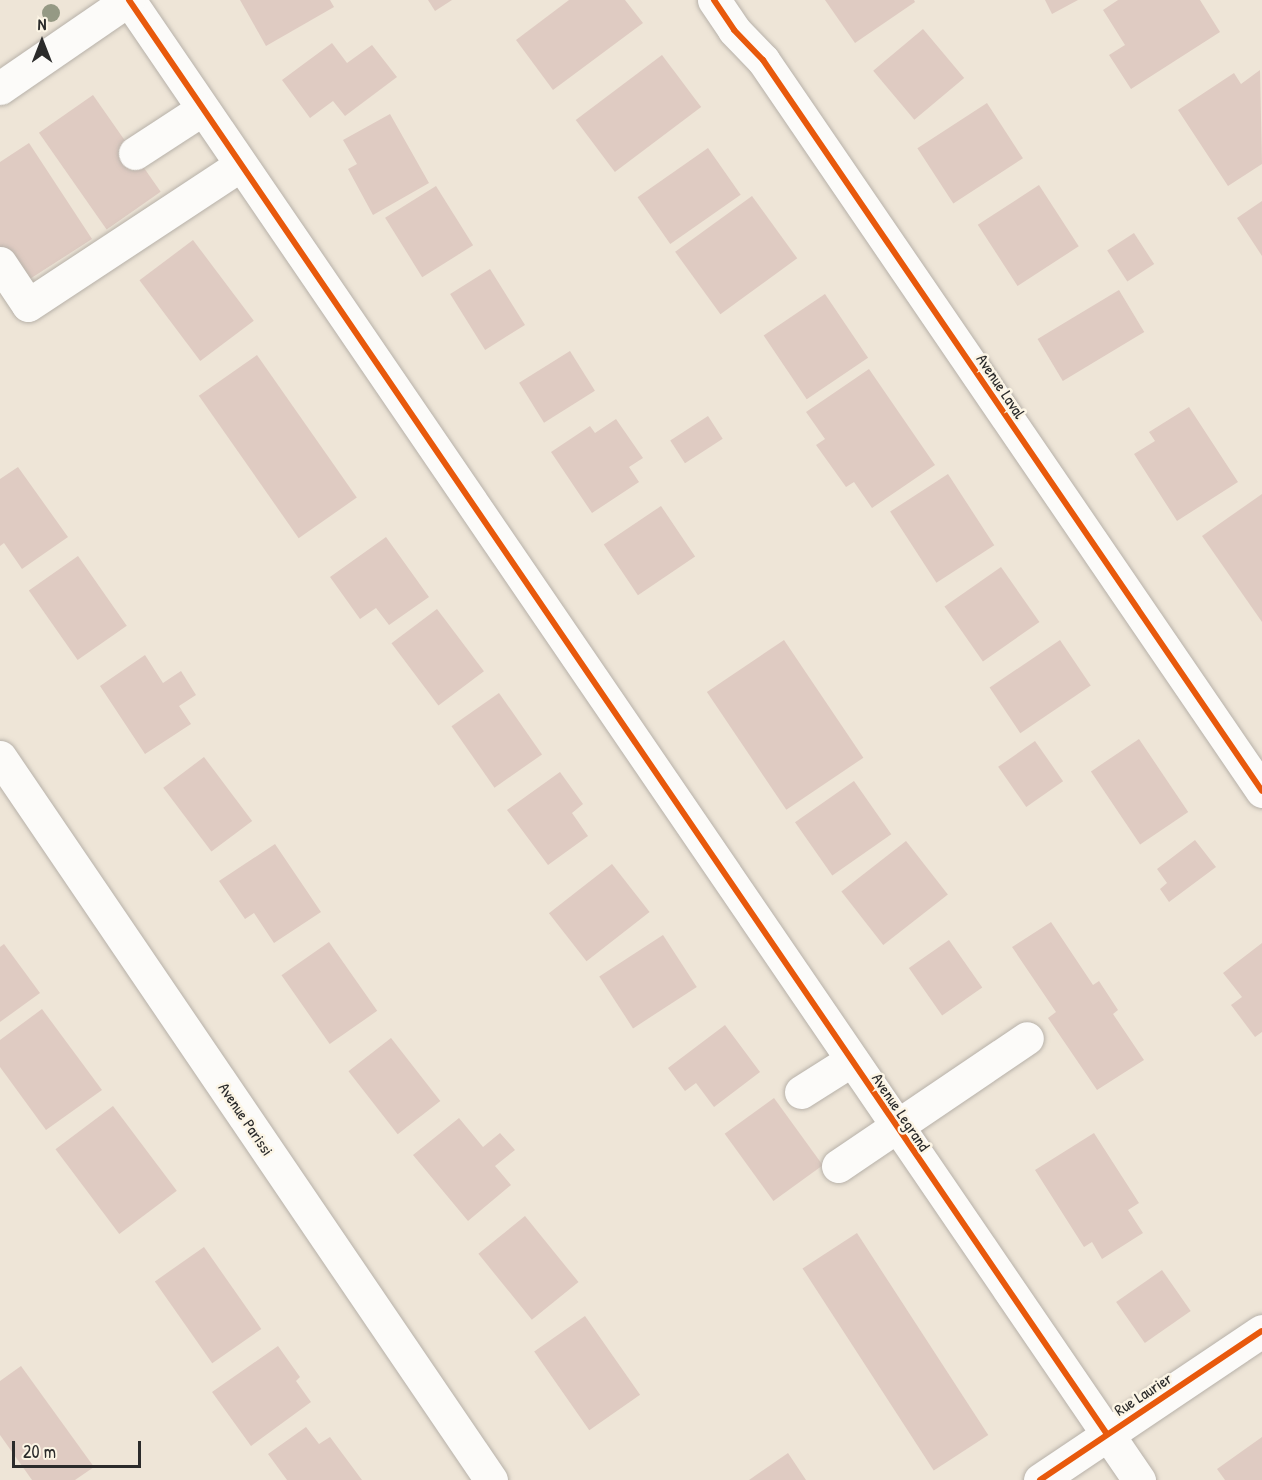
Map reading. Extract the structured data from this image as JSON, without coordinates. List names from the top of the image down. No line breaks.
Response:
{"streets":{"street":["Avenue Laval","Avenue Legrand","Avenue Parissi","Rue Laurier"]},"crossings":[["Avenue Legrand","Rue Laurier"]],"scale_bar":"20 m","north":"top"}
